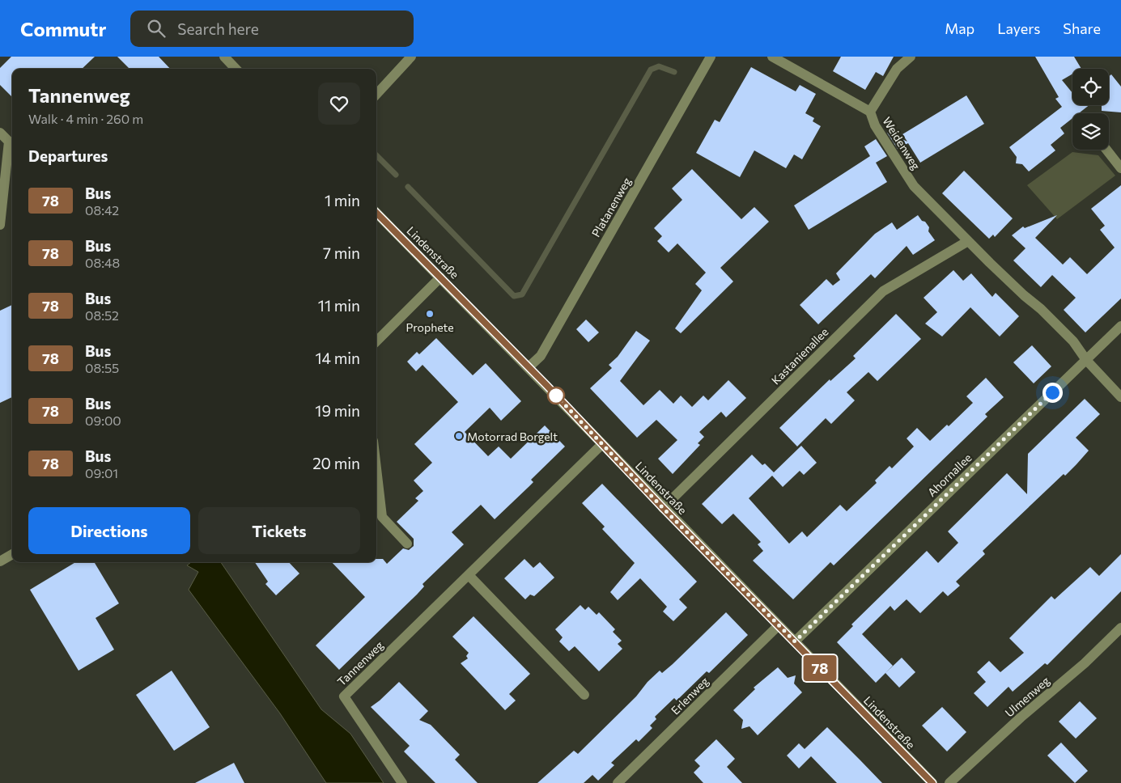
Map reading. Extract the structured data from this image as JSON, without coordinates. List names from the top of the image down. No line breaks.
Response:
{"streets":{"street":["Weidenweg","Platanenweg","Lindenstraße","Kastanienallee","Ahornallee","Tannenweg","Erlenweg","Ulmenweg"]},"crossings":[["Weidenweg","Kastanienallee"],["Platanenweg","Lindenstraße"],["Lindenstraße","Kastanienallee"],["Lindenstraße","Ahornallee"],["Lindenstraße","Tannenweg"],["Lindenstraße","Erlenweg"]],"places":["Prophete","Motorrad Borgelt"],"lines":["bus line 78"],"page":{"header":"Commutr","search":"Search here","nav":["Map","Layers","Share"],"on_map":"78","heading":[["Tannenweg","Walk · 4 min · 260 m"],"Departures"],"list":[{"mark":"78","name":"Bus","note":"08:42","value":"1 min"},{"mark":"78","name":"Bus","note":"08:48","value":"7 min"},{"mark":"78","name":"Bus","note":"08:52","value":"11 min"},{"mark":"78","name":"Bus","note":"08:55","value":"14 min"},{"mark":"78","name":"Bus","note":"09:00","value":"19 min"},{"mark":"78","name":"Bus","note":"09:01","value":"20 min"}],"buttons":["Directions","Tickets"]}}
